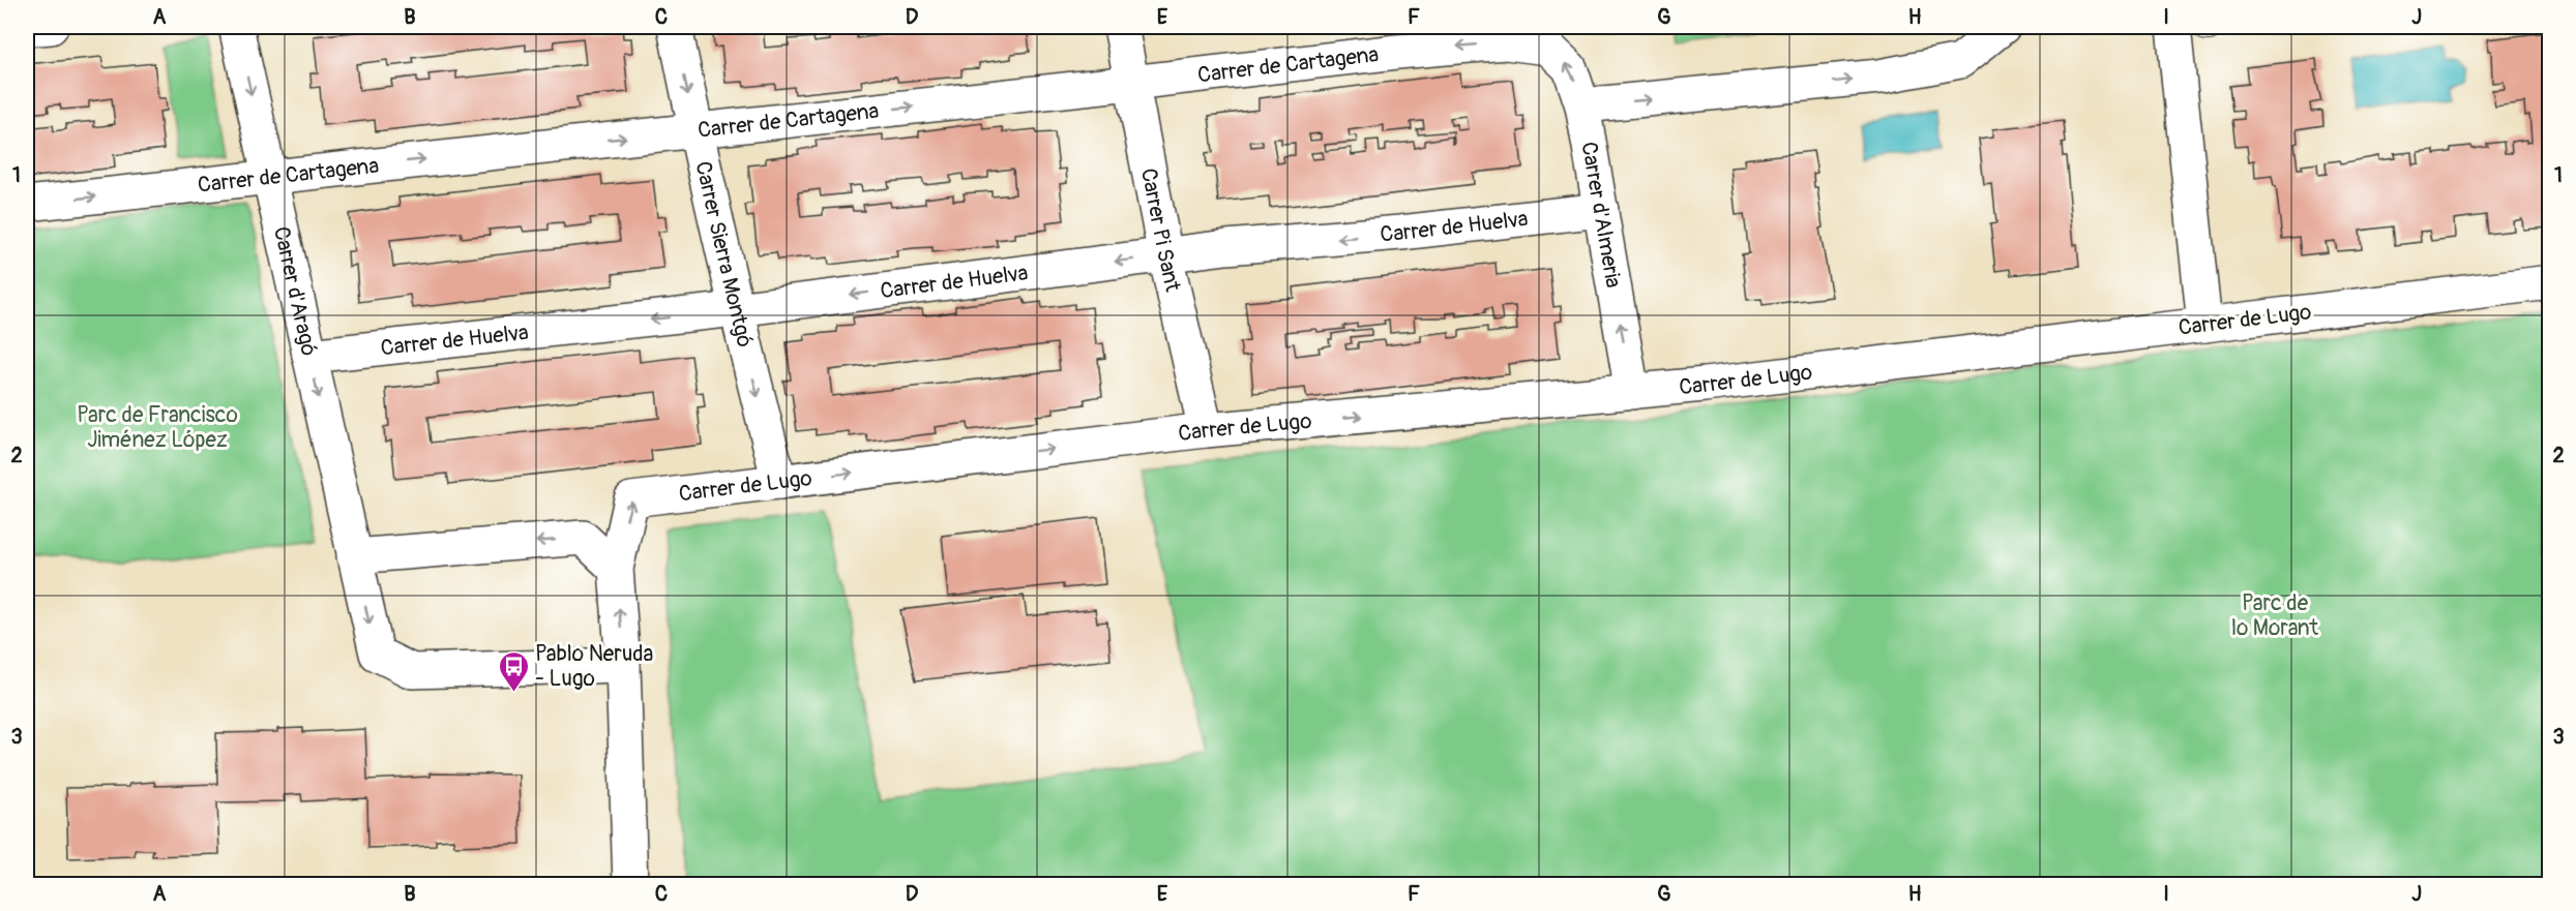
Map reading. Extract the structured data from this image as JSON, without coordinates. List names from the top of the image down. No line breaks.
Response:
{"streets":{"street":["Carrer de Cartagena","Carrer d'Almeria","Carrer de Huelva","Carrer Pi Sant","Carrer Sierra Montgó","Carrer d'Aragó","Carrer de Lugo"]},"crossings":[["Carrer de Cartagena","Carrer d'Almeria"],["Carrer de Cartagena","Carrer Pi Sant"],["Carrer de Cartagena","Carrer Sierra Montgó"],["Carrer de Cartagena","Carrer d'Aragó"],["Carrer d'Almeria","Carrer de Huelva"],["Carrer d'Almeria","Carrer de Lugo"],["Carrer de Huelva","Carrer Pi Sant"],["Carrer de Huelva","Carrer Sierra Montgó"],["Carrer de Huelva","Carrer d'Aragó"],["Carrer Pi Sant","Carrer de Lugo"],["Carrer Sierra Montgó","Carrer de Lugo"]],"one_way":["Carrer d'Almeria","Carrer de Huelva","Carrer Sierra Montgó","Carrer d'Aragó","Carrer de Lugo"],"parks":["Parc de Francisco Jiménez López","Parc de lo Morant"],"places":{"bus stop":["Pablo Neruda - Lugo"]},"grid":{"columns":["A","B","C","D","E","F","G","H","I","J"],"rows":["1","2","3"]}}
